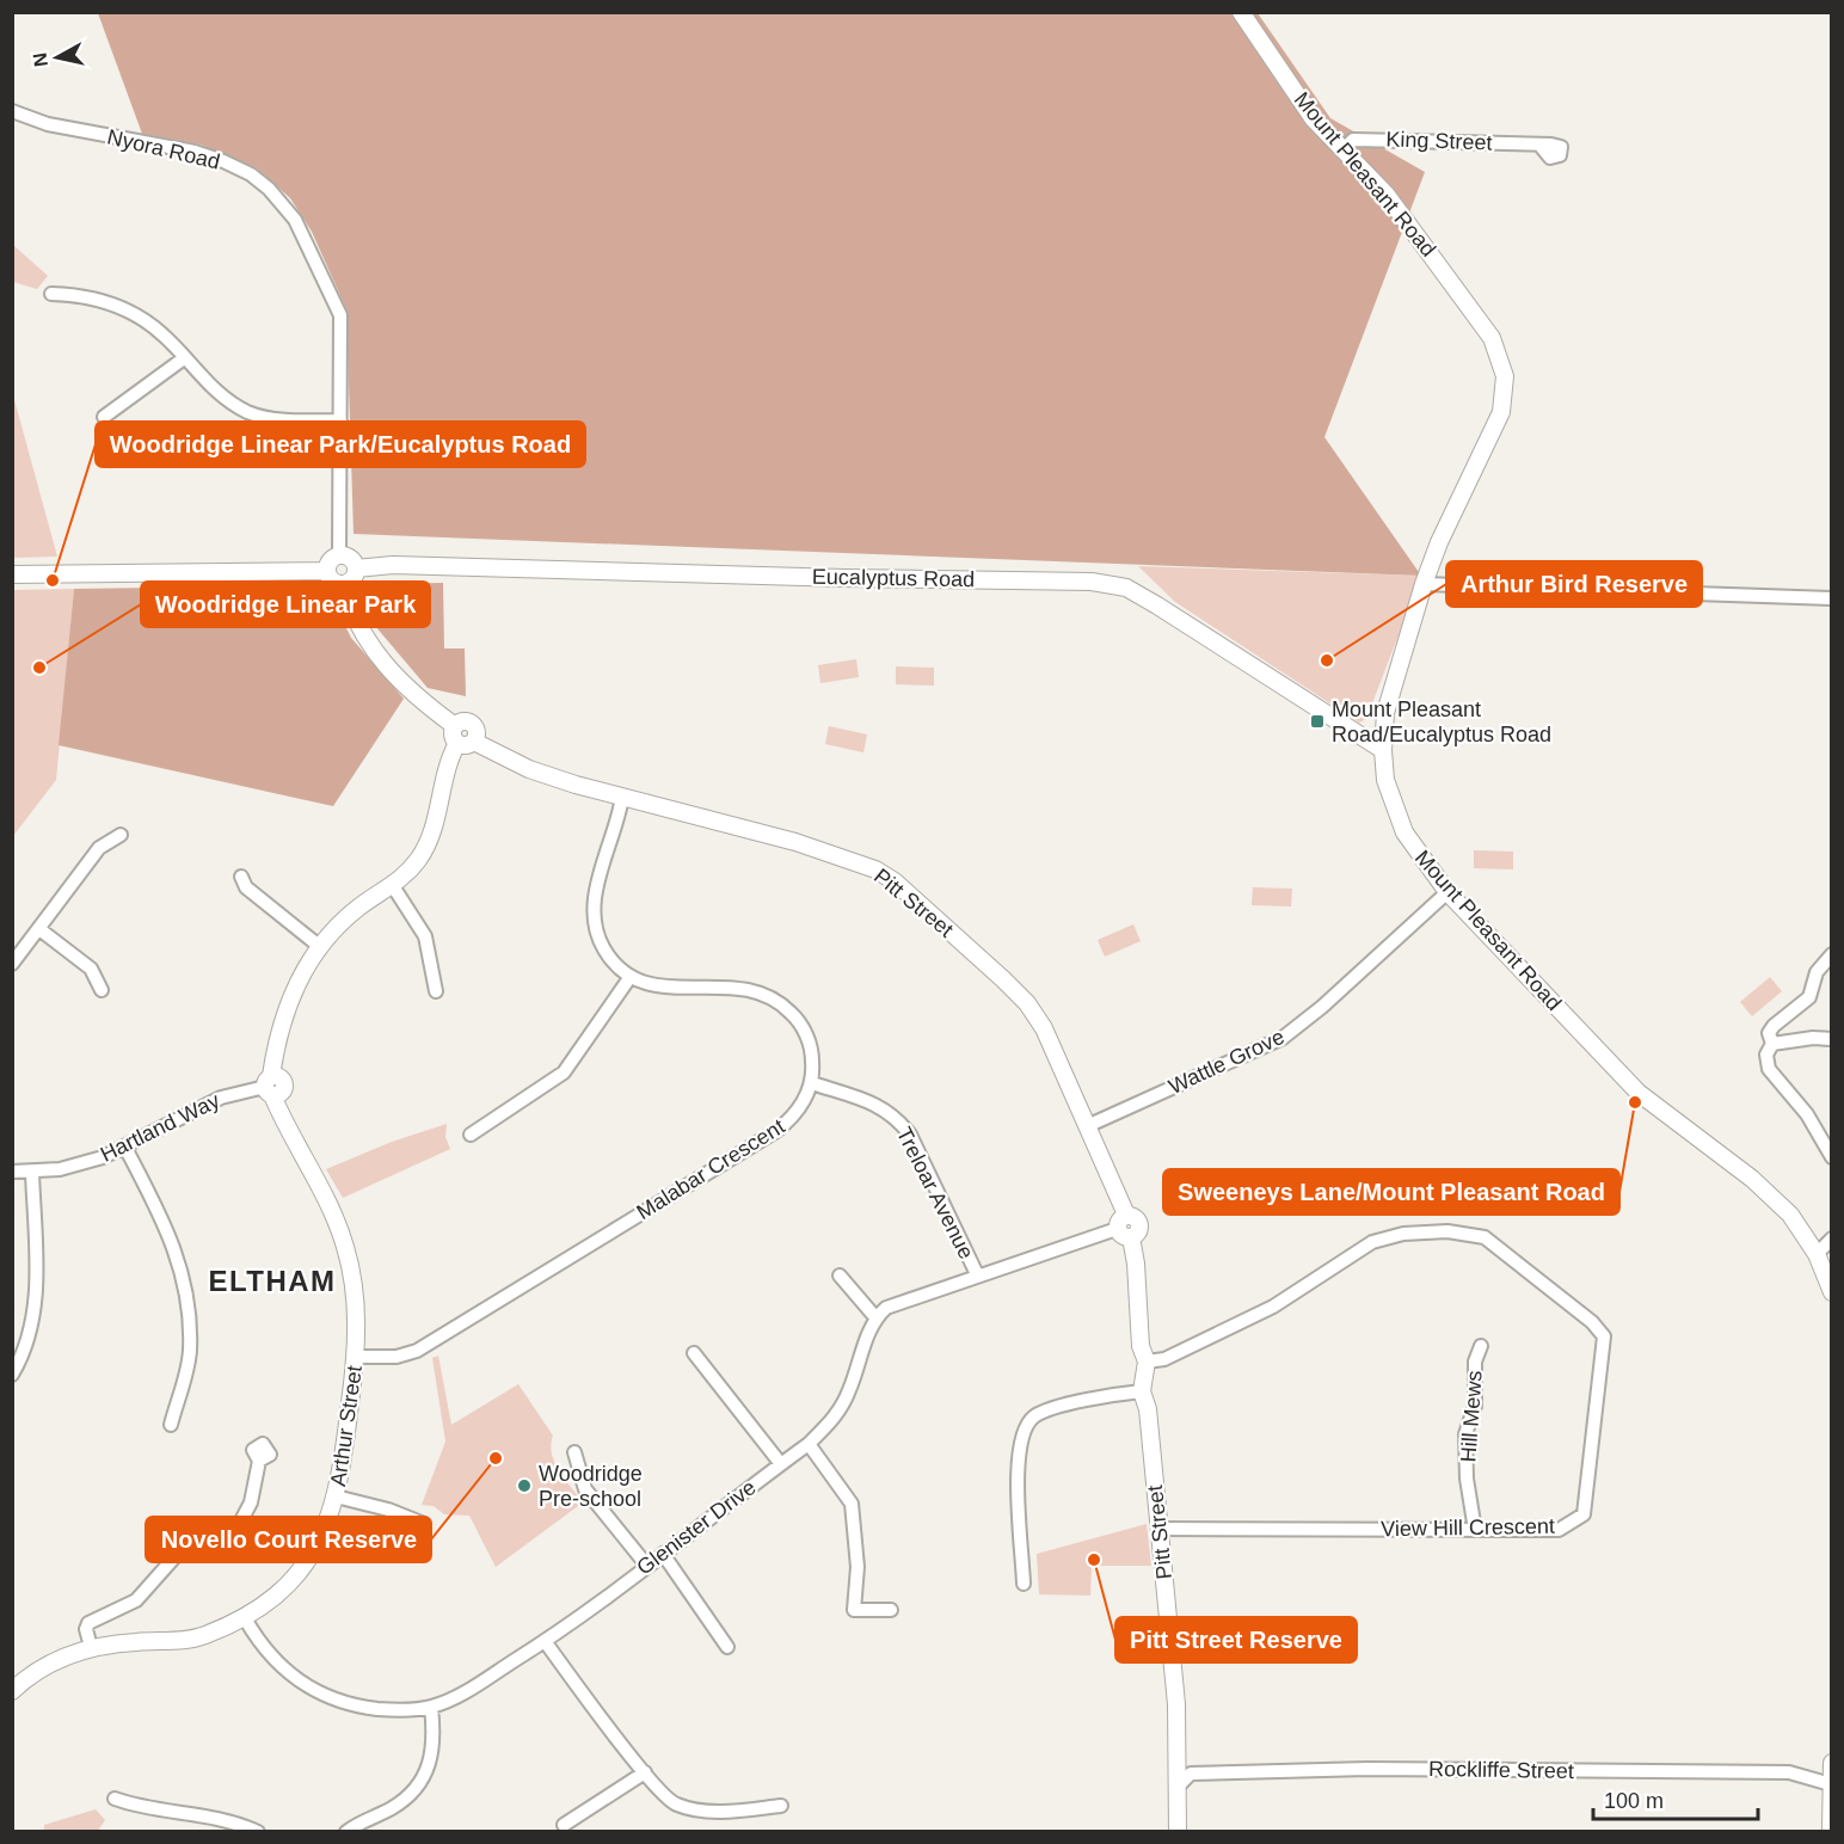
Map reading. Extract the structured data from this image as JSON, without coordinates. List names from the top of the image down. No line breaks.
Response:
{"streets":{"street":["King Street","Nyora Road","Mount Pleasant Road","Eucalyptus Road","Pitt Street","Wattle Grove","Hartland Way","Malabar Crescent","Treloar Avenue","Hill Mews","Arthur Street","Glenister Drive","View Hill Crescent","Rockliffe Street"]},"crossings":[["King Street","Mount Pleasant Road"],["Nyora Road","Eucalyptus Road"],["Mount Pleasant Road","Eucalyptus Road"],["Mount Pleasant Road","Wattle Grove"],["Pitt Street","Wattle Grove"],["Pitt Street","Arthur Street"],["Pitt Street","View Hill Crescent"],["Pitt Street","Rockliffe Street"],["Hartland Way","Arthur Street"],["Malabar Crescent","Treloar Avenue"],["Malabar Crescent","Arthur Street"],["Hill Mews","View Hill Crescent"],["Arthur Street","Glenister Drive"]],"districts":["ELTHAM"],"places":{"other":["Woodridge Linear Park/Eucalyptus Road","Arthur Bird Reserve","Woodridge Linear Park","Sweeneys Lane/Mount Pleasant Road","Novello Court Reserve","Woodridge Pre-school","Pitt Street Reserve"],"transit":["Mount Pleasant Road/Eucalyptus Road"]},"scale_bar":"100 m","north":"left"}
